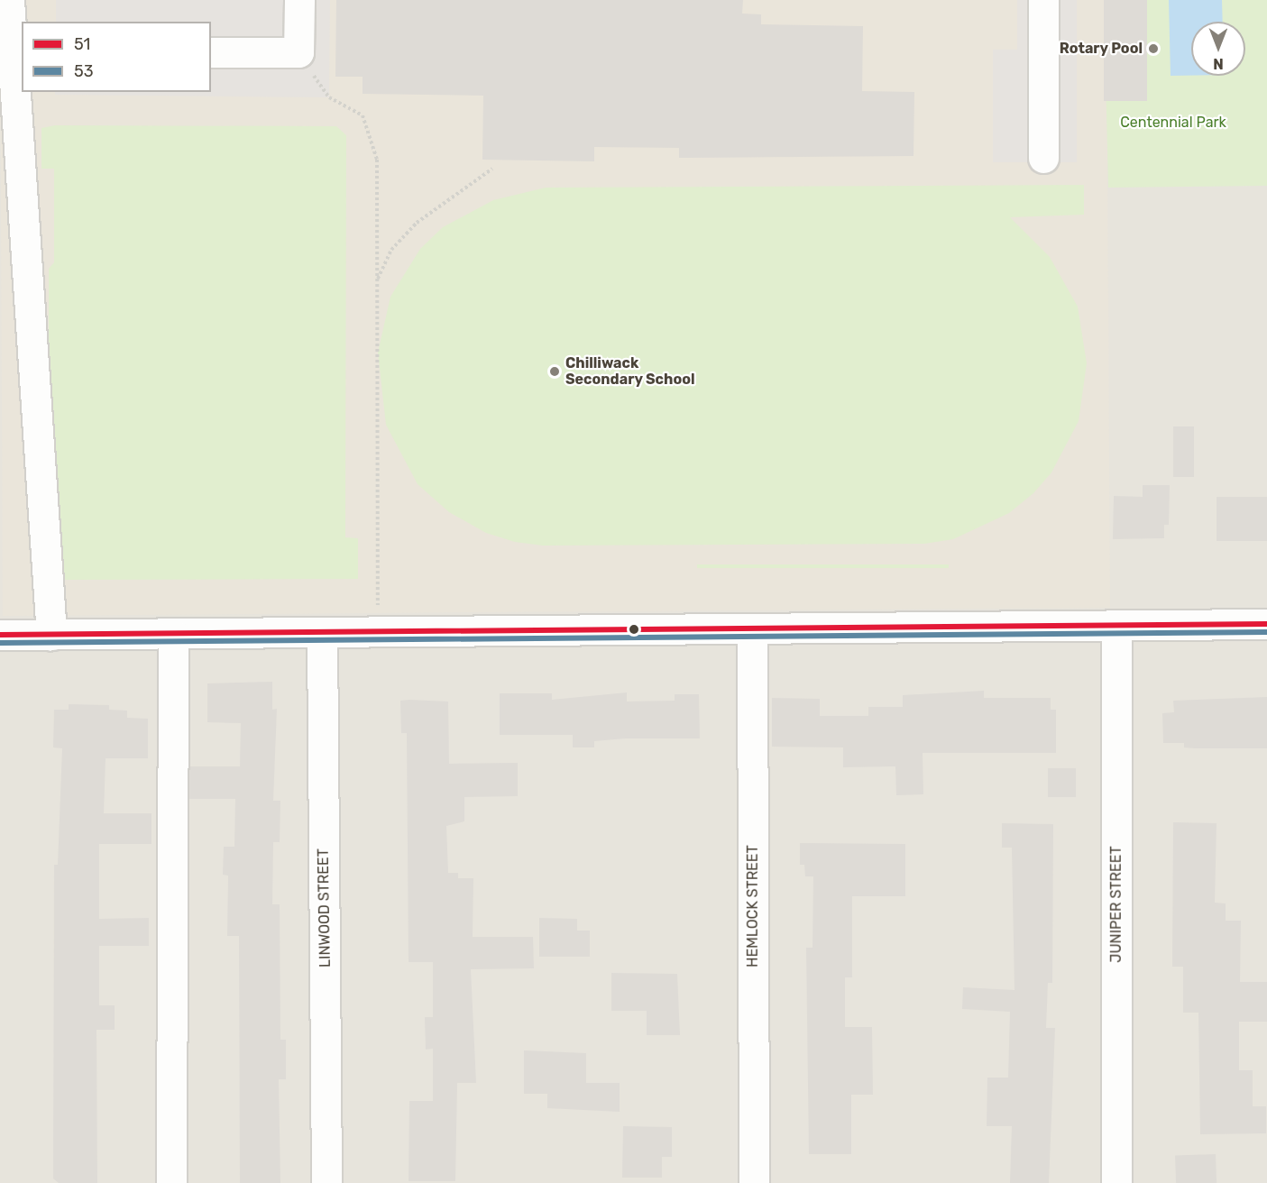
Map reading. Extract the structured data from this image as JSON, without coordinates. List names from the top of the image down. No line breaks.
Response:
{"streets":{"street":["JUNIPER STREET","HEMLOCK STREET","LINWOOD STREET"]},"parks":["Centennial Park"],"places":["Rotary Pool","Chilliwack Secondary School"],"lines":["transit line 51","transit line 53"],"legend":["51","53"],"north":"bottom"}
